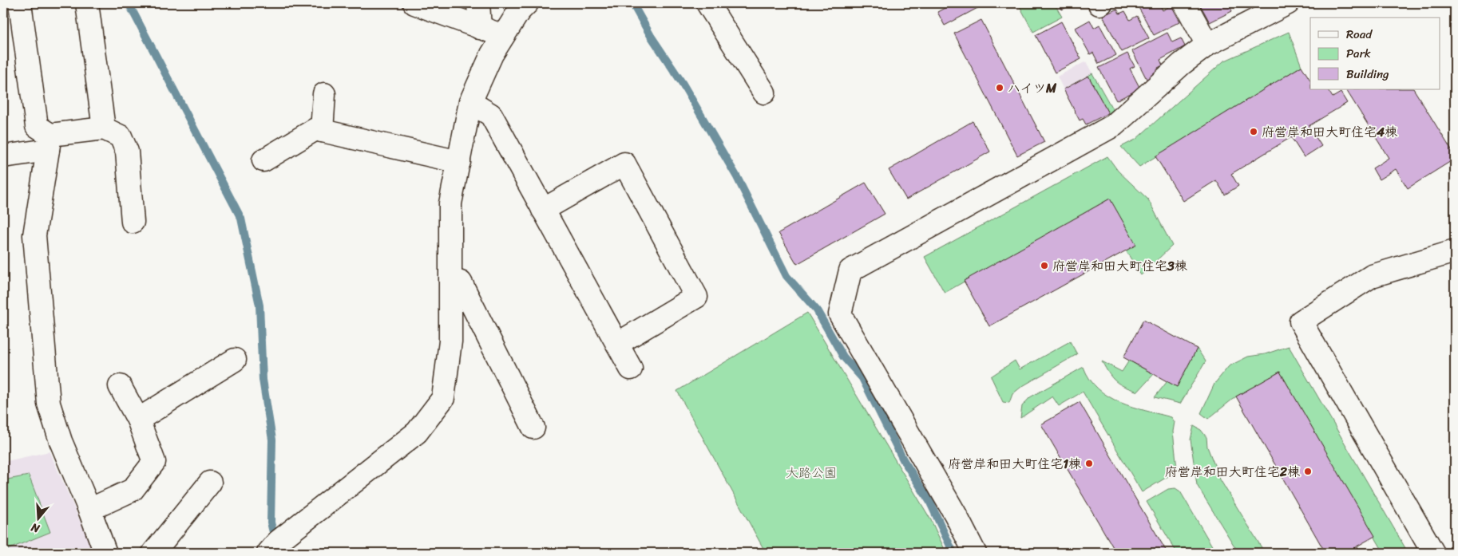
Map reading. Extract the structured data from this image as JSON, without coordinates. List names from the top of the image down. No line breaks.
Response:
{"parks":["大路公園"],"places":["ハイツM","府営岸和田大町住宅4棟","府営岸和田大町住宅3棟","府営岸和田大町住宅1棟","府営岸和田大町住宅2棟"],"legend":["Road","Park","Building"],"north":"bottom"}
